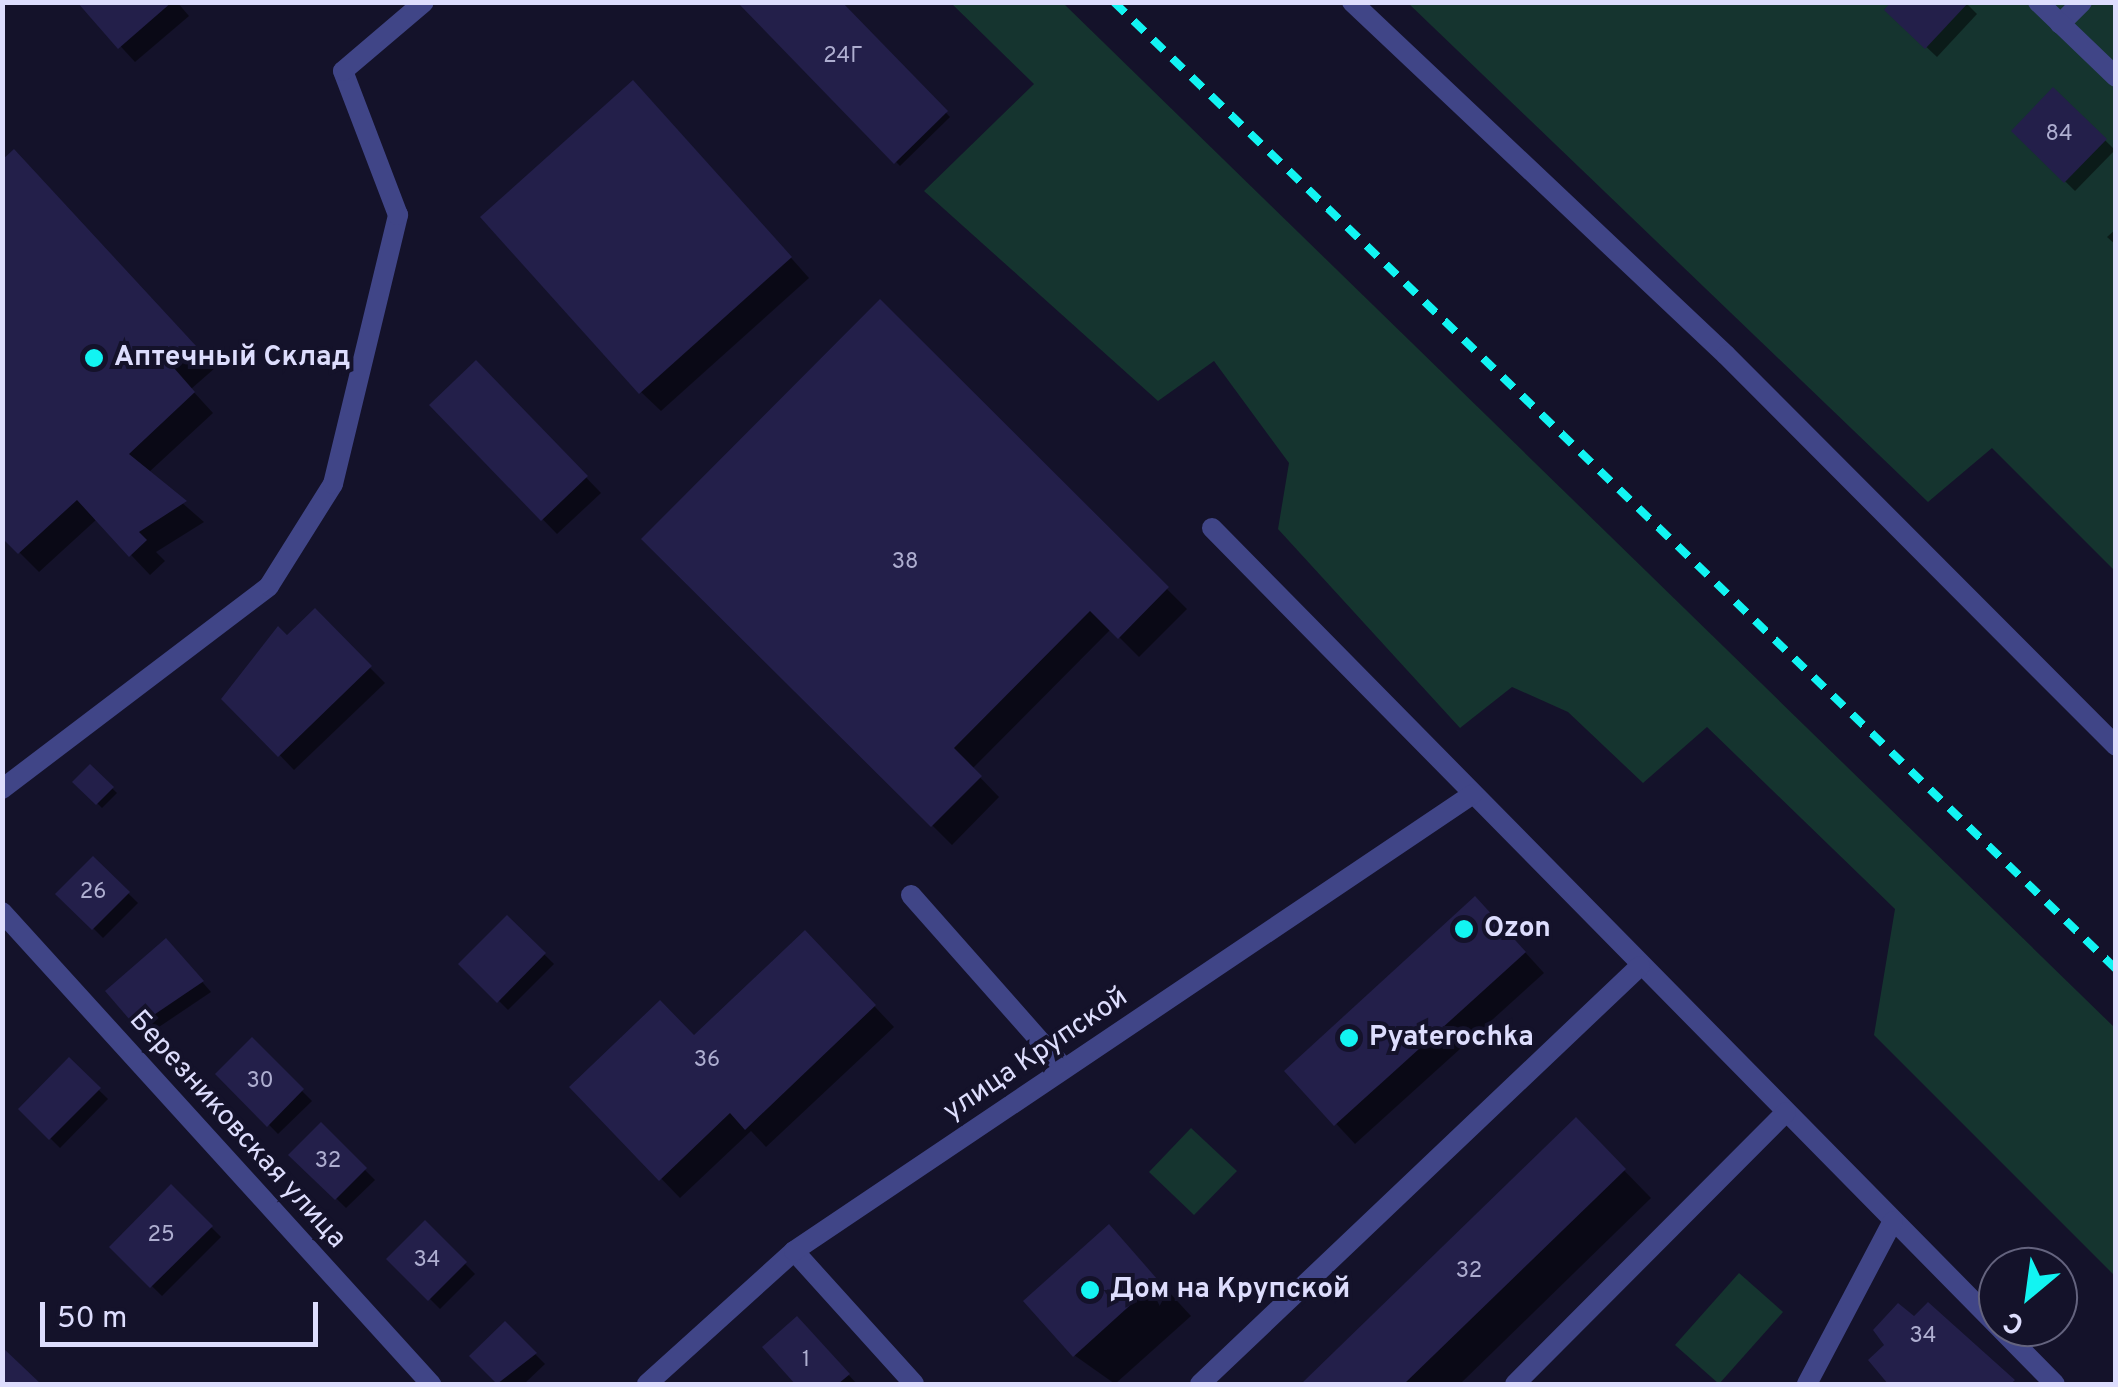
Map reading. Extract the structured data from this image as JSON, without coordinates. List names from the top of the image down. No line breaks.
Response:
{"streets":{"street":["улица Крупской","Березниковская улица"]},"places":["Аптечный Склад","Ozon","Pyaterochka","Дом на Крупской"],"house_numbers":["24Г","84","38","26","36","30","32","25","34","32","34","1"],"scale_bar":"50 m","north":"bottom left"}
